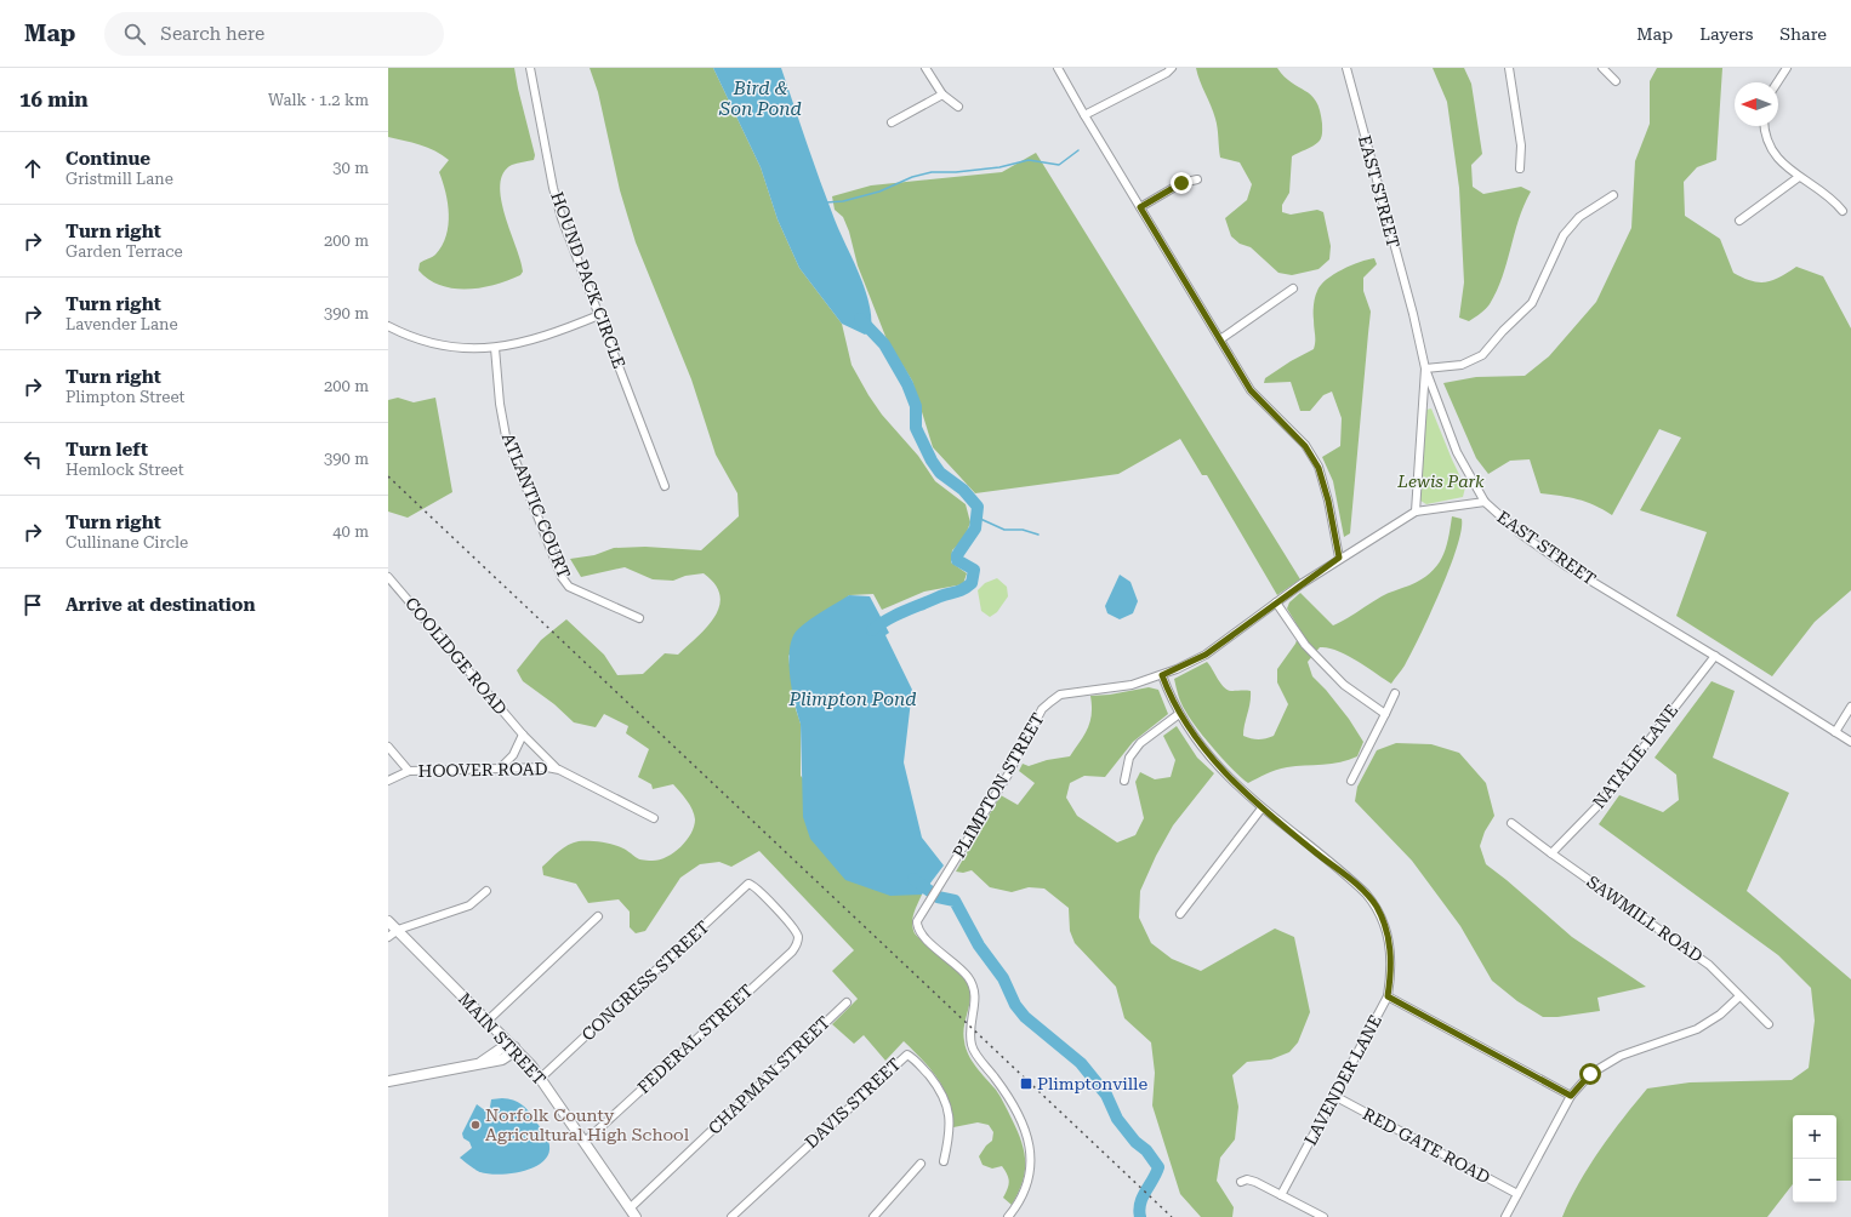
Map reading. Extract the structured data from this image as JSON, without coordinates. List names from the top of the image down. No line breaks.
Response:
{"streets":{"main road":["MAIN STREET"],"street":["EAST STREET","HOUND PACK CIRCLE","ATLANTIC COURT","COOLIDGE ROAD","NATALIE LANE","HOOVER ROAD","PLIMPTON STREET","SAWMILL ROAD","CONGRESS STREET","FEDERAL STREET","CHAPMAN STREET","LAVENDER LANE","DAVIS STREET","RED GATE ROAD"]},"crossings":[["EAST STREET","NATALIE LANE"],["EAST STREET","PLIMPTON STREET"],["COOLIDGE ROAD","HOOVER ROAD"],["NATALIE LANE","SAWMILL ROAD"],["PLIMPTON STREET","LAVENDER LANE"],["CONGRESS STREET","MAIN STREET"],["CONGRESS STREET","FEDERAL STREET"],["MAIN STREET","FEDERAL STREET"],["MAIN STREET","CHAPMAN STREET"],["LAVENDER LANE","RED GATE ROAD"]],"water":["Bird & Son Pond","Plimpton Pond"],"parks":["Lewis Park"],"places":{"transit":["Plimptonville"],"other":["Norfolk County Agricultural High School"]},"north":"left","page":{"header":"Map","search":"Search here","nav":["Map","Layers","Share"],"heading":["16 min","Walk · 1.2 km"],"list":[["Continue","Gristmill Lane","30 m"],["Turn right","Garden Terrace","200 m"],["Turn right","Lavender Lane","390 m"],["Turn right","Plimpton Street","200 m"],["Turn left","Hemlock Street","390 m"],["Turn right","Cullinane Circle","40 m"],"Arrive at destination"],"map_buttons":["+","−"]}}
